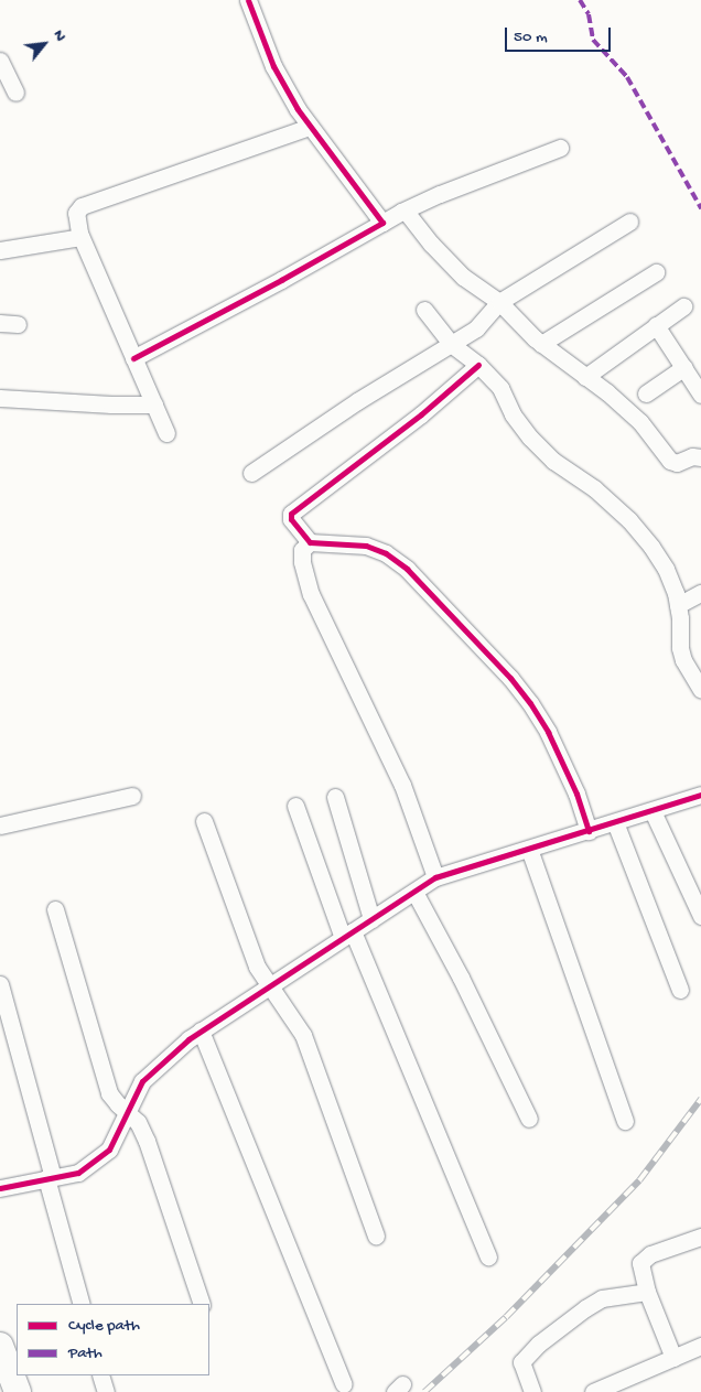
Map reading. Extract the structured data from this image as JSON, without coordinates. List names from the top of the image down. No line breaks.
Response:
{"legend":["Cycle path","Path"],"scale_bar":"50 m","north":"top right"}
